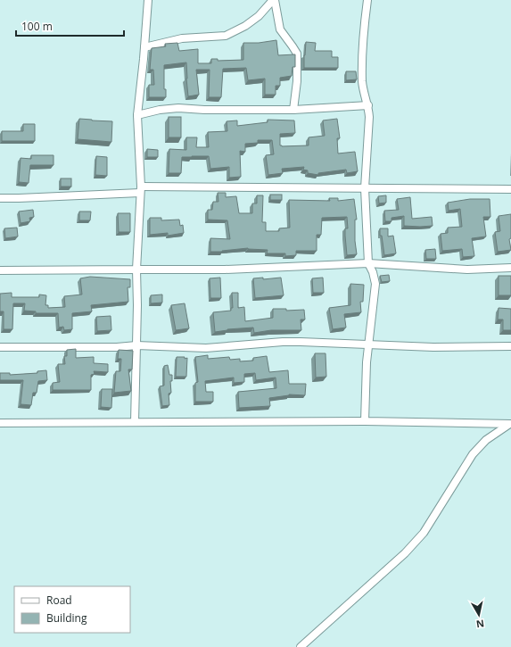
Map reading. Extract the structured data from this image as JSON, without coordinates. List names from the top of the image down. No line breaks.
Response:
{"legend":["Road","Building"],"scale_bar":"100 m","north":"bottom"}
